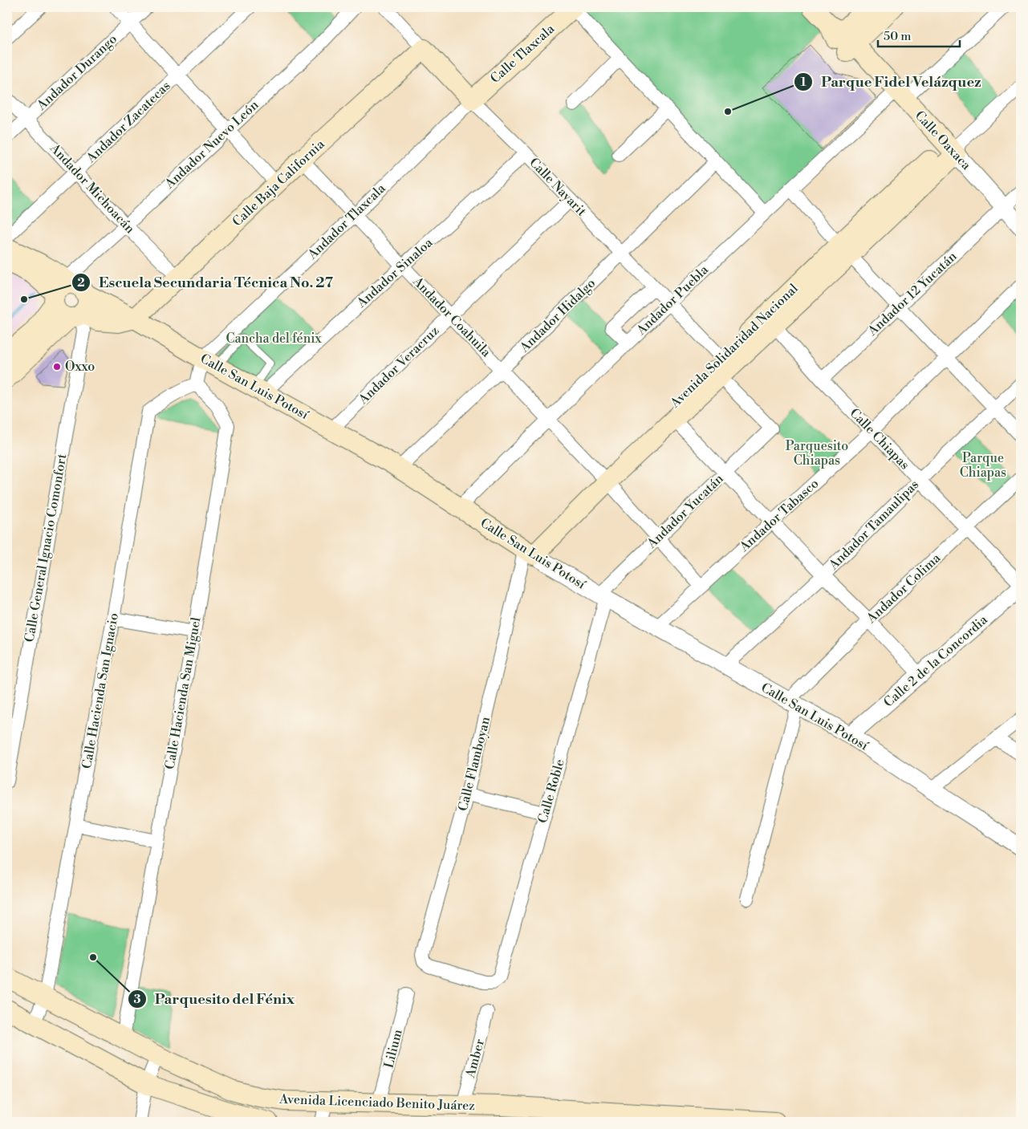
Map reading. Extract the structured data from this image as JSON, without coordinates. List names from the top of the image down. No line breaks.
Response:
{"streets":{"main road":["Calle Tlaxcala","Calle Oaxaca","Calle Baja California","Calle Nayarit","Avenida Solidaridad Nacional","Calle San Luis Potosí","Avenida Licenciado Benito Juárez"],"street":["Andador Durango","Andador Zacatecas","Andador Nuevo León","Andador Michoacán","Andador Tlaxcala","Andador Sinaloa","Andador 12 Yucatán","Andador Puebla","Andador Hidalgo","Andador Coahuila","Andador Veracruz","Calle Chiapas","Andador Yucatán","Andador Tabasco","Andador Tamaulipas","Calle General Ignacio Comonfort","Andador Colima","Calle 2 de la Concordia","Calle Hacienda San Ignacio","Calle Hacienda San Miguel","Calle Flamboyan","Calle Roble","Lilium","Amber"]},"crossings":[["Calle Tlaxcala","Calle Nayarit"],["Calle Tlaxcala","Andador Tlaxcala"],["Andador Durango","Andador Michoacán"],["Andador Zacatecas","Andador Michoacán"],["Calle Oaxaca","Andador 12 Yucatán"],["Calle Oaxaca","Andador Puebla"],["Calle Oaxaca","Avenida Solidaridad Nacional"],["Andador Nuevo León","Andador Michoacán"],["Andador Nuevo León","Calle San Luis Potosí"],["Calle Baja California","Calle Nayarit"],["Calle Baja California","Andador Michoacán"],["Calle Baja California","Andador Coahuila"],["Calle Baja California","Calle San Luis Potosí"],["Calle Nayarit","Andador Tlaxcala"],["Calle Nayarit","Andador Sinaloa"],["Calle Nayarit","Andador Puebla"],["Calle Nayarit","Andador Hidalgo"],["Calle Nayarit","Avenida Solidaridad Nacional"],["Calle Nayarit","Andador Veracruz"],["Calle Nayarit","Andador Yucatán"],["Andador Tlaxcala","Andador Coahuila"],["Andador Tlaxcala","Calle San Luis Potosí"],["Andador Sinaloa","Andador Coahuila"],["Andador Sinaloa","Calle San Luis Potosí"],["Andador 12 Yucatán","Calle Chiapas"],["Andador Puebla","Andador Coahuila"],["Andador Puebla","Calle San Luis Potosí"],["Andador Hidalgo","Andador Coahuila"],["Andador Hidalgo","Calle San Luis Potosí"],["Andador Coahuila","Avenida Solidaridad Nacional"],["Andador Coahuila","Andador Veracruz"],["Andador Coahuila","Andador Yucatán"],["Andador Coahuila","Andador Tabasco"],["Avenida Solidaridad Nacional","Calle San Luis Potosí"],["Avenida Solidaridad Nacional","Calle Chiapas"],["Avenida Solidaridad Nacional","Calle Flamboyan"],["Andador Veracruz","Calle San Luis Potosí"],["Calle San Luis Potosí","Andador Yucatán"],["Calle San Luis Potosí","Andador Tabasco"],["Calle San Luis Potosí","Andador Tamaulipas"],["Calle San Luis Potosí","Andador Colima"],["Calle San Luis Potosí","Calle 2 de la Concordia"],["Calle San Luis Potosí","Calle Flamboyan"],["Calle San Luis Potosí","Calle Roble"],["Calle Chiapas","Andador Tabasco"],["Calle Chiapas","Andador Tamaulipas"],["Calle Chiapas","Andador Colima"],["Andador Yucatán","Calle Roble"],["Calle Hacienda San Ignacio","Calle Hacienda San Miguel"],["Calle Hacienda San Ignacio","Avenida Licenciado Benito Juárez"],["Calle Hacienda San Miguel","Avenida Licenciado Benito Juárez"],["Calle Flamboyan","Calle Roble"],["Lilium","Avenida Licenciado Benito Juárez"],["Amber","Avenida Licenciado Benito Juárez"]],"parks":["Cancha del fénix","Parquesito Chiapas","Parque Chiapas"],"places":["Parque Fidel Velázquez","Escuela Secundaria Técnica No. 27","Oxxo","Parquesito del Fénix"],"scale_bar":"50 m"}
